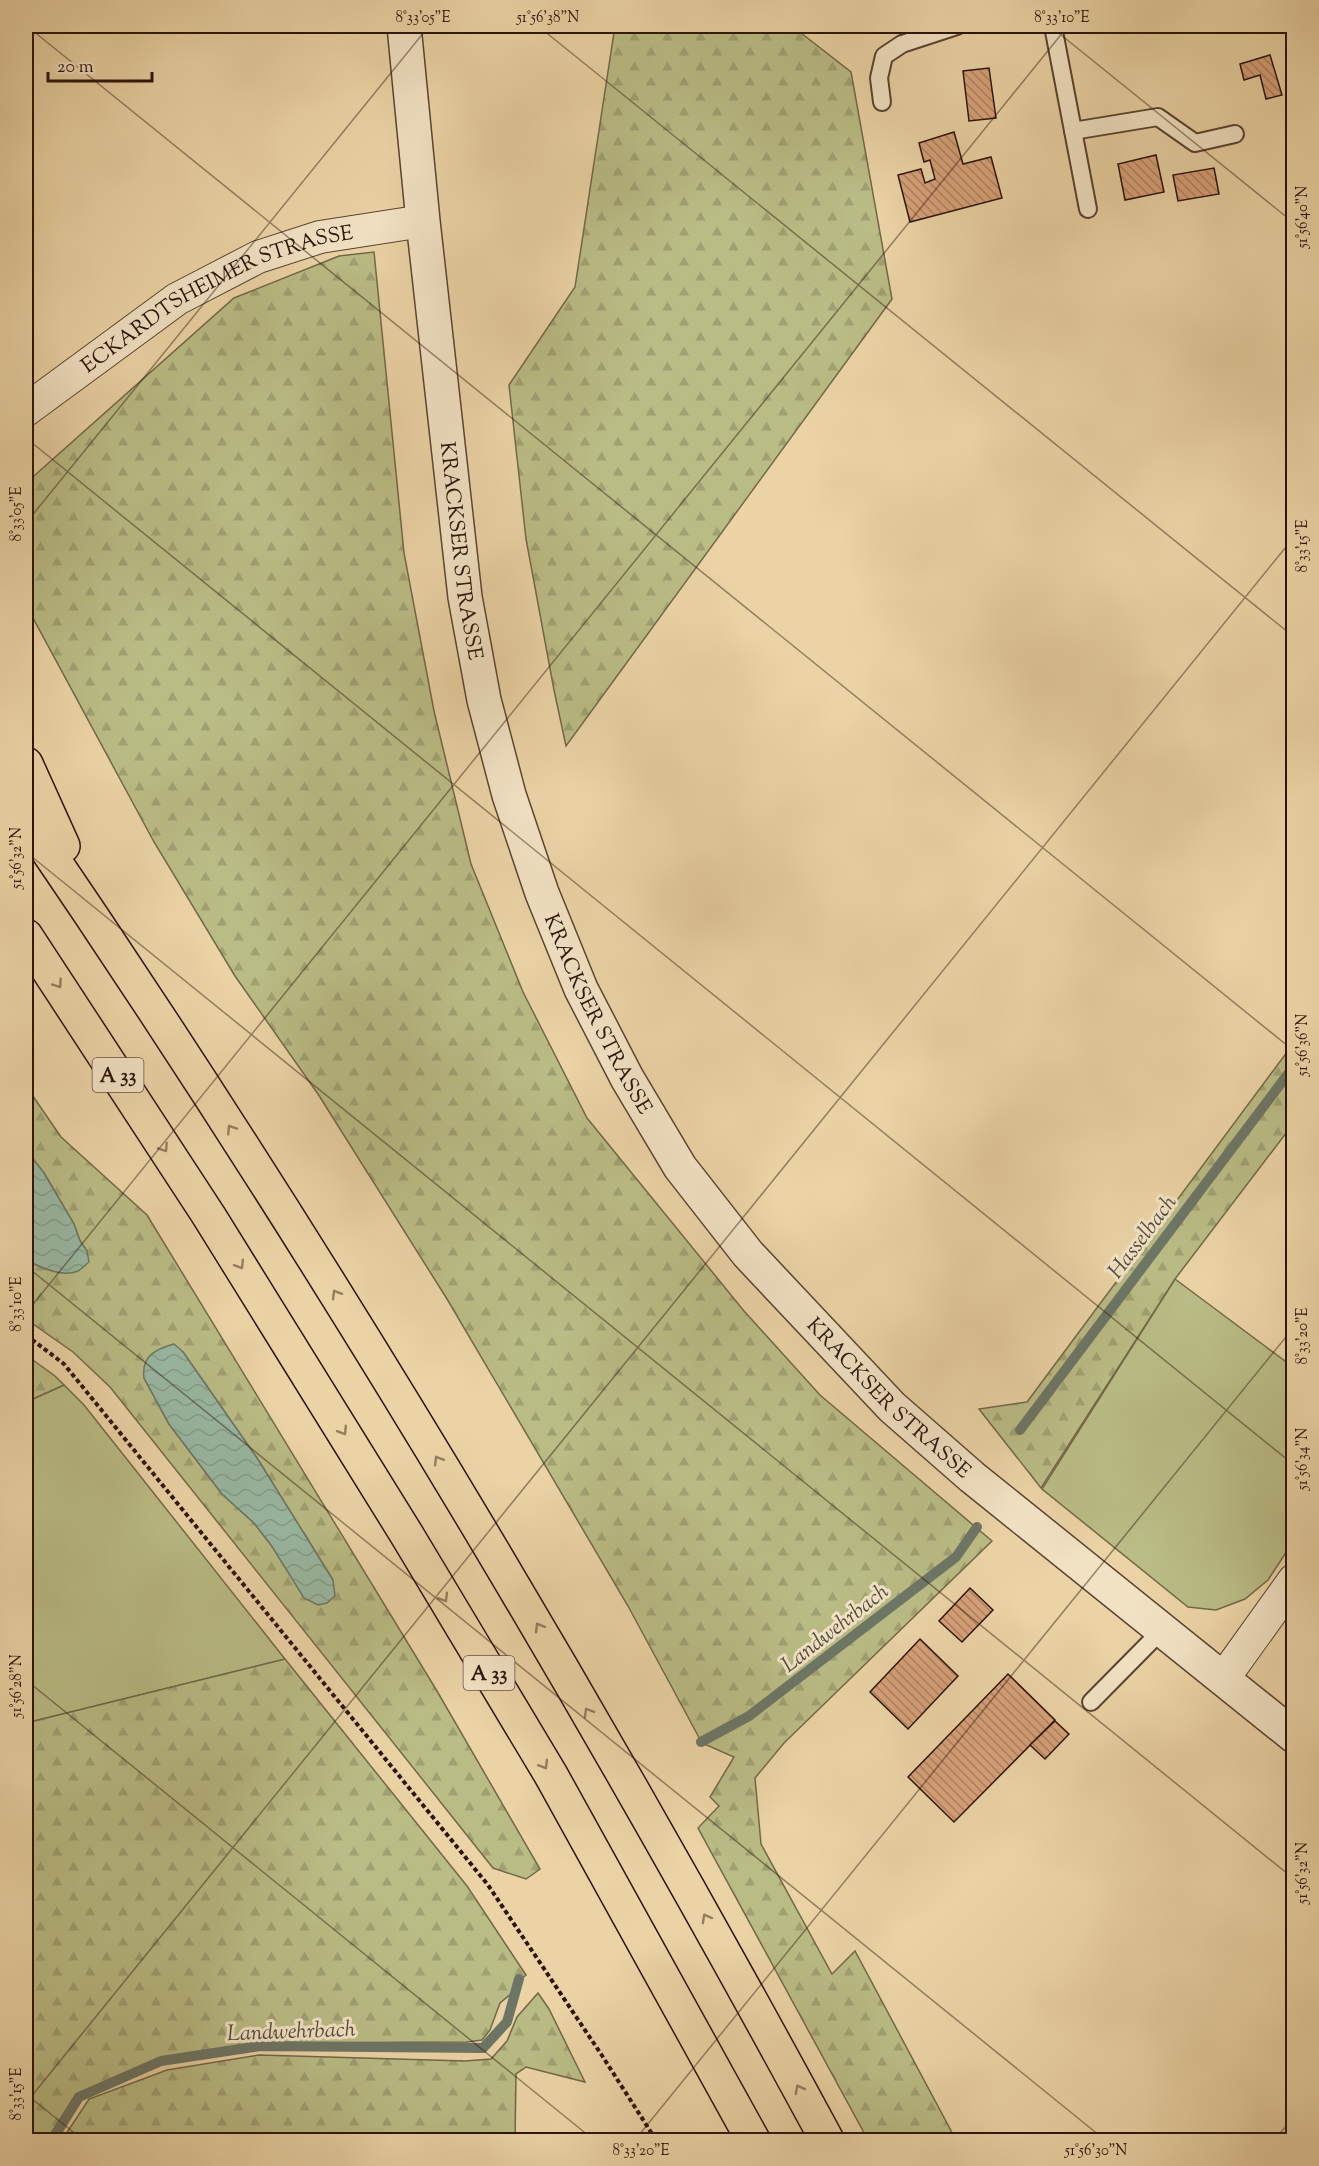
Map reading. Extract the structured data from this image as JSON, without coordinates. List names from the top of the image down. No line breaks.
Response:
{"streets":{"highway":["A 33"],"street":["ECKARDTSHEIMER STRASSE","KRACKSER STRASSE"]},"crossings":[["ECKARDTSHEIMER STRASSE","KRACKSER STRASSE"]],"water":["Hasselbach","Landwehrbach"],"scale_bar":"20 m","coordinates":["8°33'05\"E","51°56'38\"N","8°33'10\"E","51°56'40\"N","8°33'15\"E","51°56'32\"N","51°56'36\"N","8°33'20\"E","51°56'34\"N","51°56'28\"N","51°56'30\"N"]}
